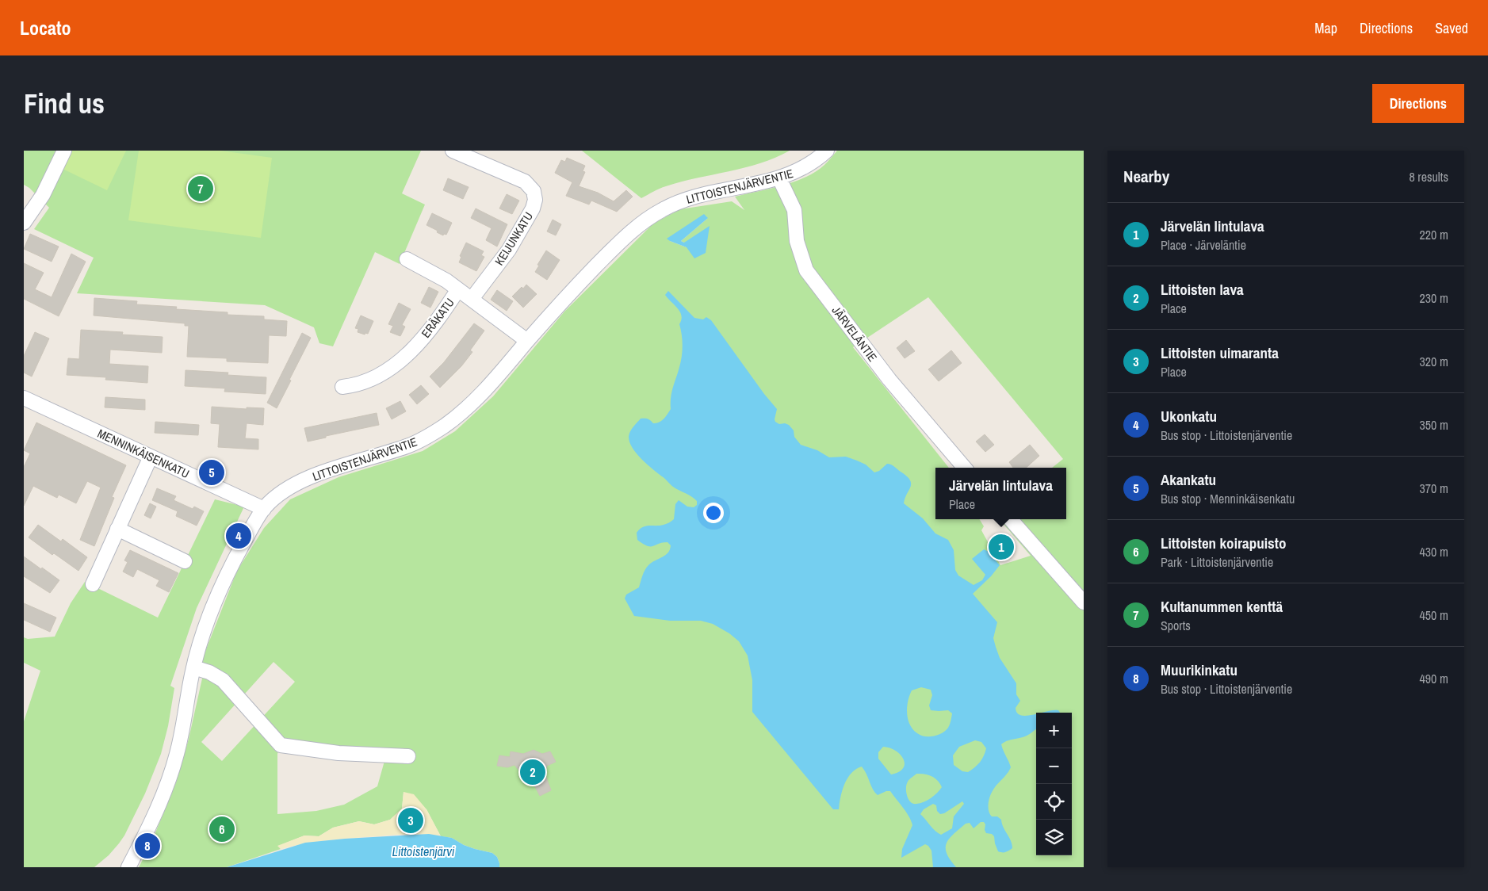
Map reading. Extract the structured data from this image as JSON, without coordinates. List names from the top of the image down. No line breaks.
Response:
{"streets":{"street":["LITTOISTENJÄRVENTIE","KEIJUNKATU","ERÄKATU","JÄRVELÄNTIE","MENNINKÄISENKATU"]},"crossings":[["LITTOISTENJÄRVENTIE","ERÄKATU"],["LITTOISTENJÄRVENTIE","JÄRVELÄNTIE"],["LITTOISTENJÄRVENTIE","MENNINKÄISENKATU"],["KEIJUNKATU","ERÄKATU"]],"water":["Littoistenjärvi"],"page":{"header":"Locato","nav":["Map","Directions","Saved"],"buttons":"Directions","title":"Find us","heading":["Nearby","8 results"],"pins":["7","5","4","1","2","3","6","8"],"list":[{"mark":"1","name":"Järvelän lintulava","note":"Place · Järveläntie","value":"220 m"},{"mark":"2","name":"Littoisten lava","note":"Place","value":"230 m"},{"mark":"3","name":"Littoisten uimaranta","note":"Place","value":"320 m"},{"mark":"4","name":"Ukonkatu","note":"Bus stop · Littoistenjärventie","value":"350 m"},{"mark":"5","name":"Akankatu","note":"Bus stop · Menninkäisenkatu","value":"370 m"},{"mark":"6","name":"Littoisten koirapuisto","note":"Park · Littoistenjärventie","value":"430 m"},{"mark":"7","name":"Kultanummen kenttä","note":"Sports","value":"450 m"},{"mark":"8","name":"Muurikinkatu","note":"Bus stop · Littoistenjärventie","value":"490 m"}],"popup":["Järvelän lintulava","Place"],"map_buttons":["+","−"]}}
